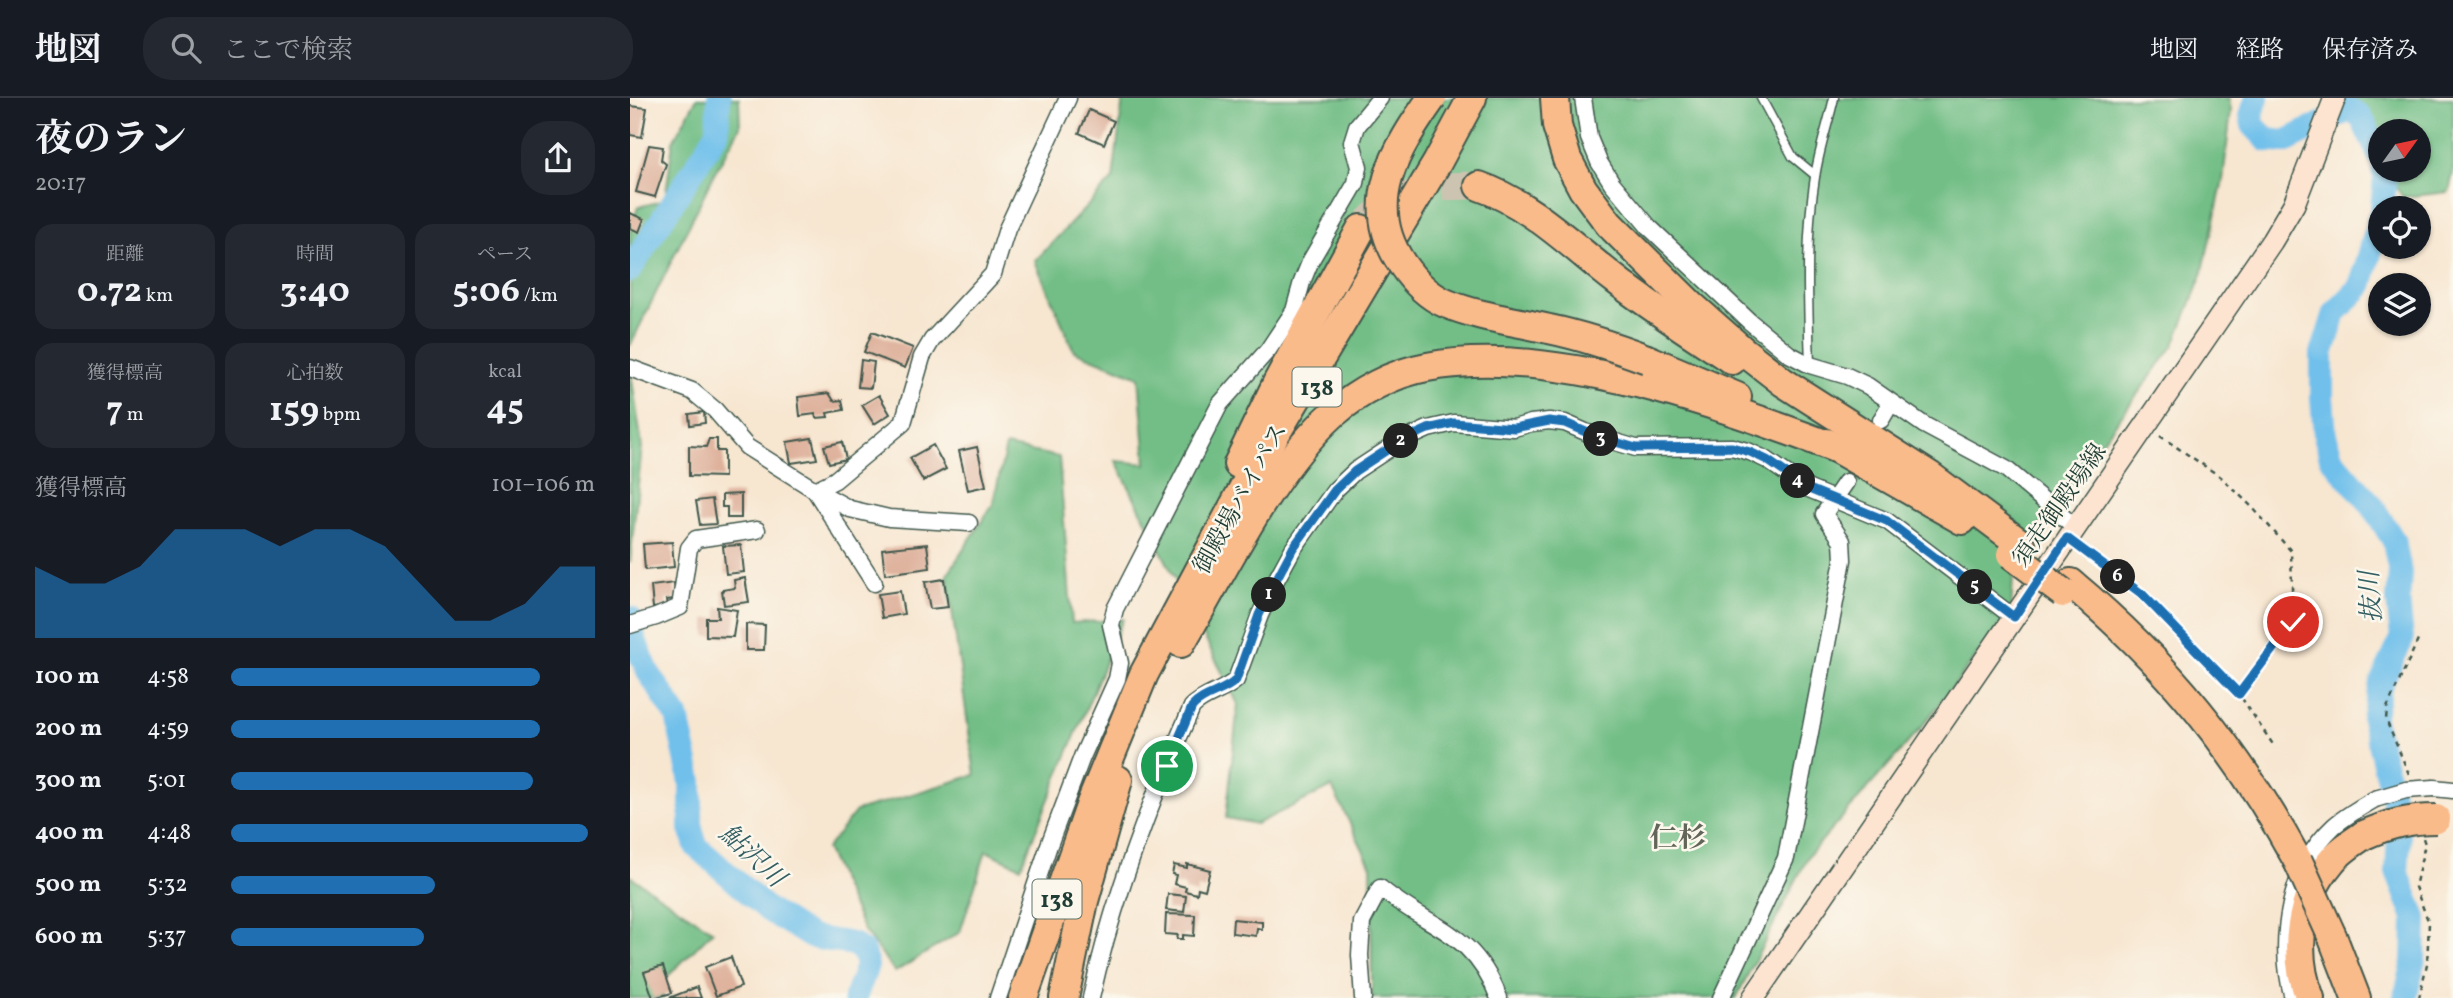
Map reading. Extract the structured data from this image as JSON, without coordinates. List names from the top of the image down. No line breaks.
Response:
{"streets":{"highway":["138","御殿場バイパス"],"main road":["須走御殿場線"]},"crossings":[["138","御殿場バイパス"]],"districts":["仁杉"],"water":["抜川","鮎沢川"],"north":"top right","page":{"header":"地図","search":"ここで検索","nav":["地図","経路","保存済み"],"heading":["夜のラン","20:17"],"stats":[["距離","0.72 km"],["時間","3:40"],["ペース","5:06 /km"],["獲得標高","7 m"],["心拍数","159 bpm"],["kcal","45"]],"pins":["3","2","4","6","5","1"],"chart":["獲得標高","101–106 m"],"list":[{"name":"100 m","note":"4:58"},{"name":"200 m","note":"4:59"},{"name":"300 m","note":"5:01"},{"name":"400 m","note":"4:48"},{"name":"500 m","note":"5:32"},{"name":"600 m","note":"5:37"}]}}
